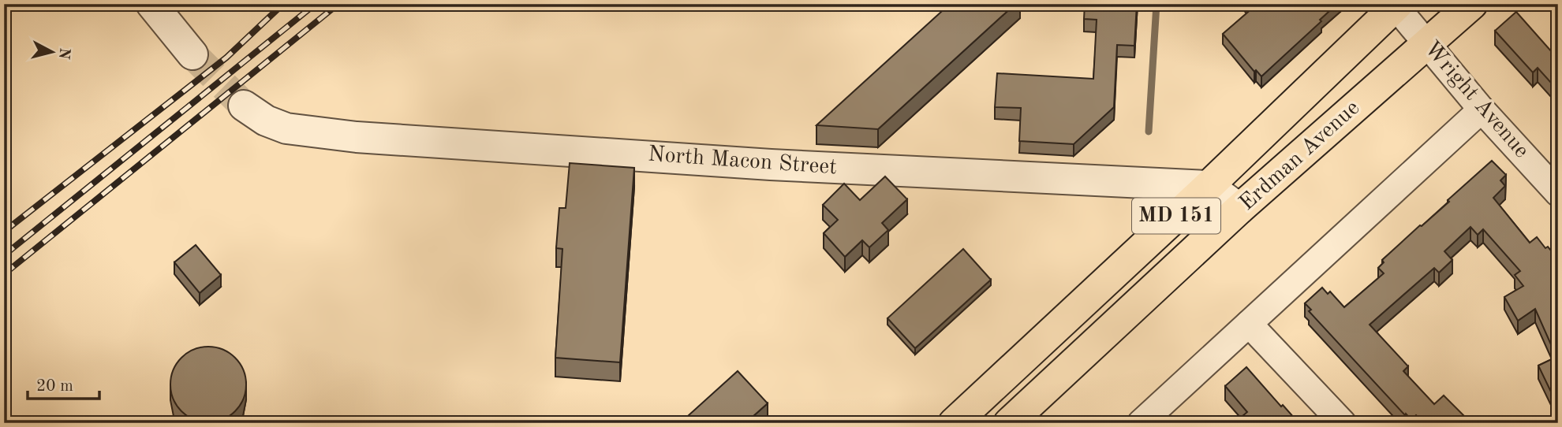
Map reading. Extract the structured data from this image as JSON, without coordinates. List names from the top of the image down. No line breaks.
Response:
{"streets":{"main road":["Erdman Avenue","MD 151"],"street":["Wright Avenue","North Macon Street"]},"crossings":[["Wright Avenue","Erdman Avenue"],["Erdman Avenue","North Macon Street"]],"scale_bar":"20 m","north":"right"}
